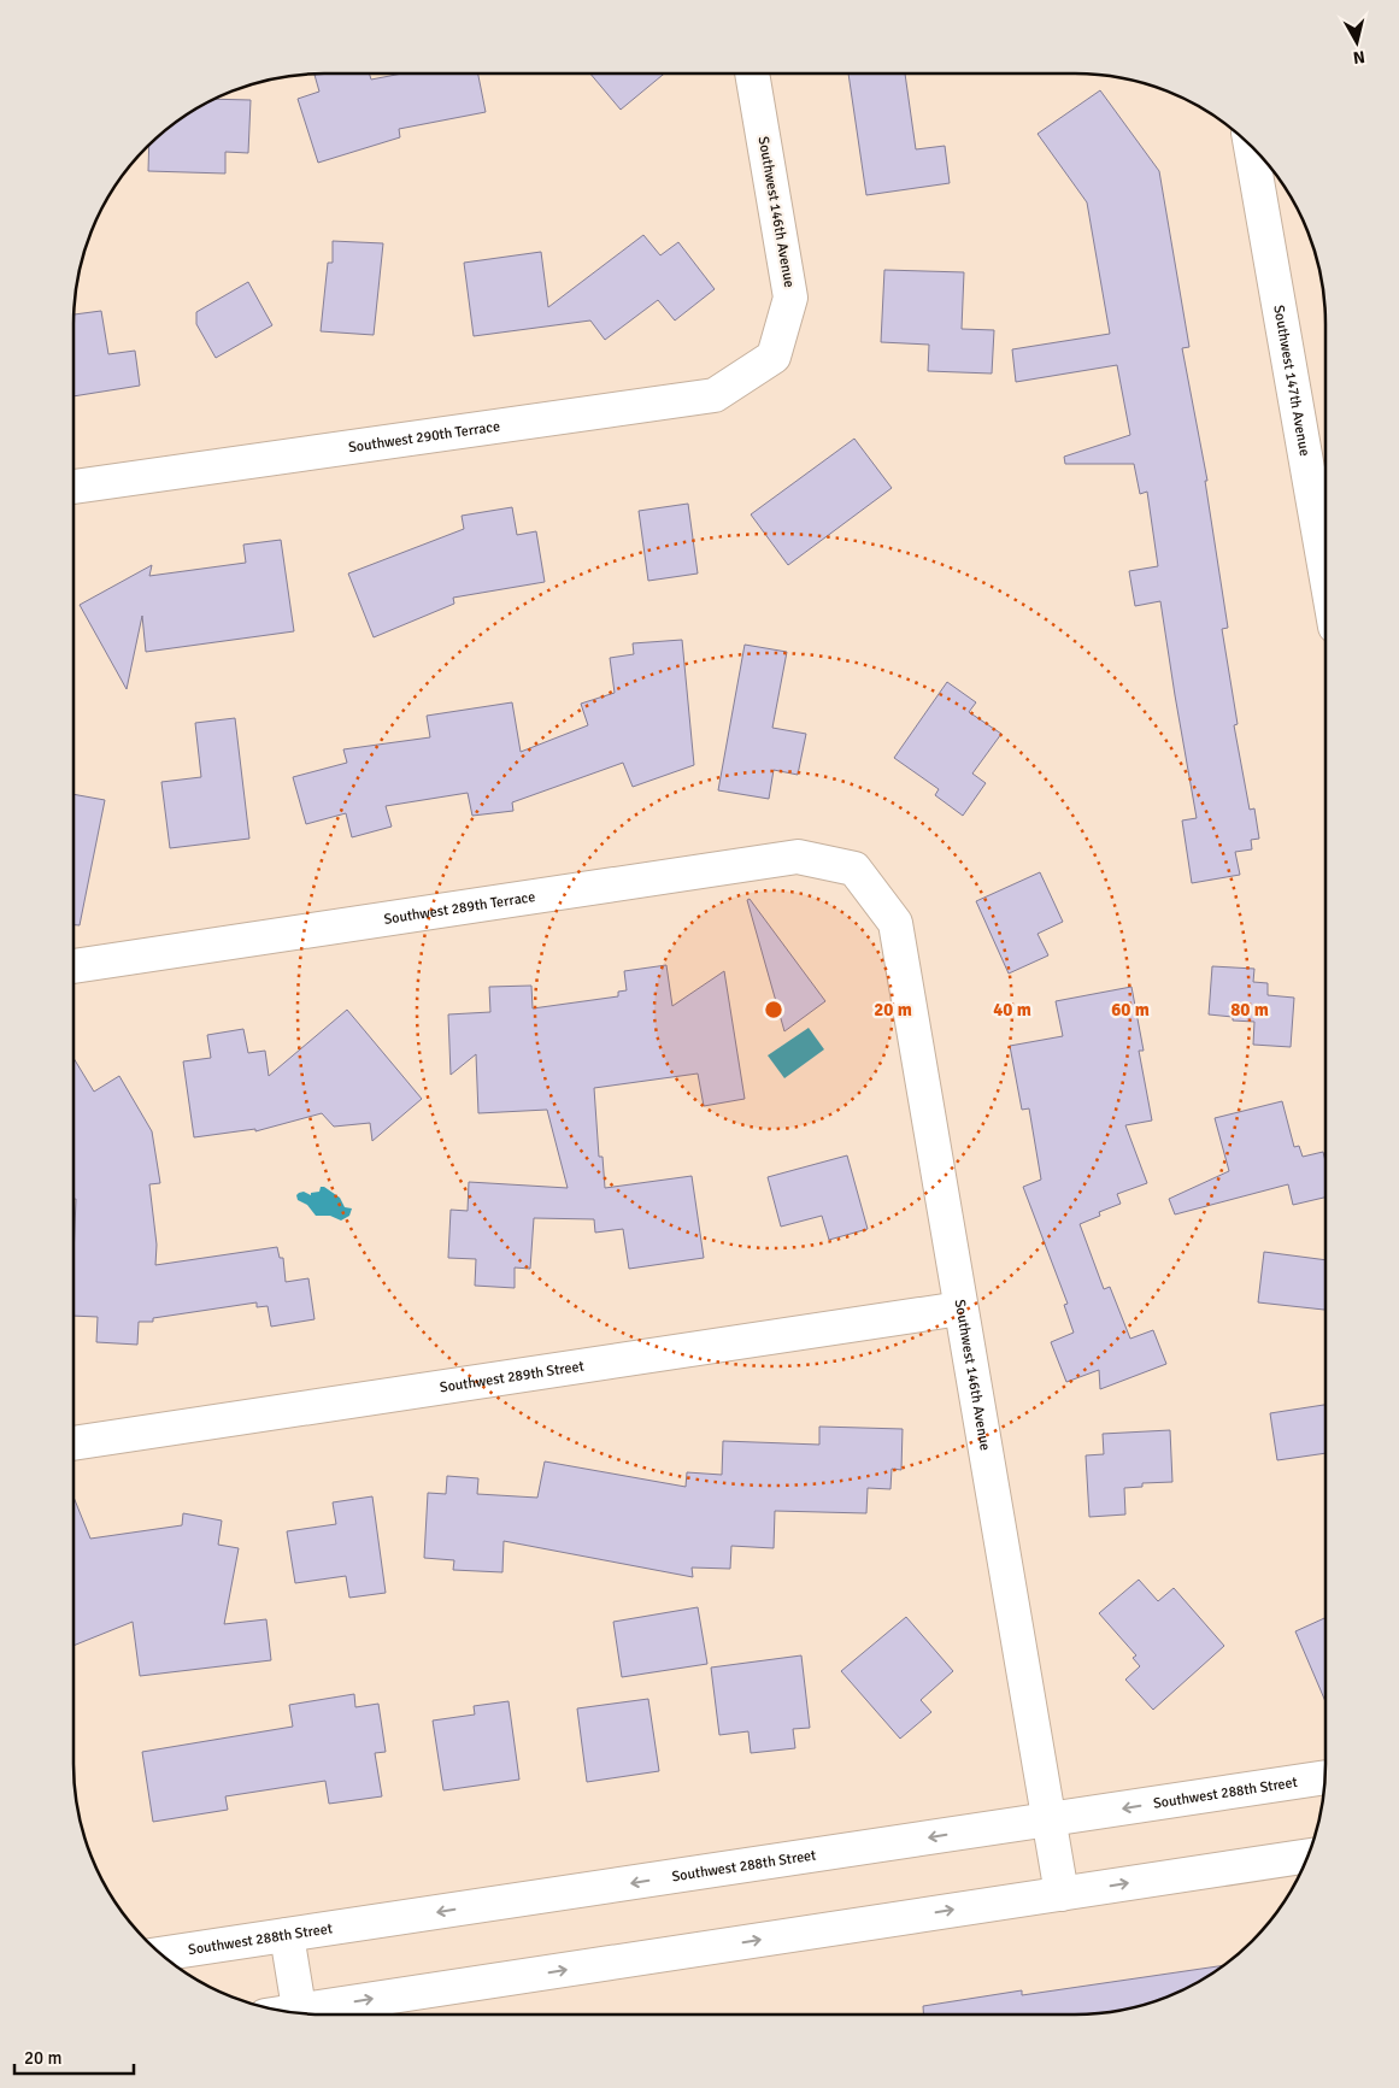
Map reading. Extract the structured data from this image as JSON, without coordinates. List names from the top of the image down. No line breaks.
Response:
{"streets":{"street":["Southwest 146th Avenue","Southwest 147th Avenue","Southwest 290th Terrace","Southwest 289th Terrace","Southwest 289th Street","Southwest 288th Street"]},"crossings":[["Southwest 146th Avenue","Southwest 290th Terrace"],["Southwest 146th Avenue","Southwest 289th Terrace"],["Southwest 146th Avenue","Southwest 289th Street"],["Southwest 146th Avenue","Southwest 288th Street"]],"scale_bar":"20 m","north":"bottom","rings":["20 m","40 m","60 m","80 m"]}
